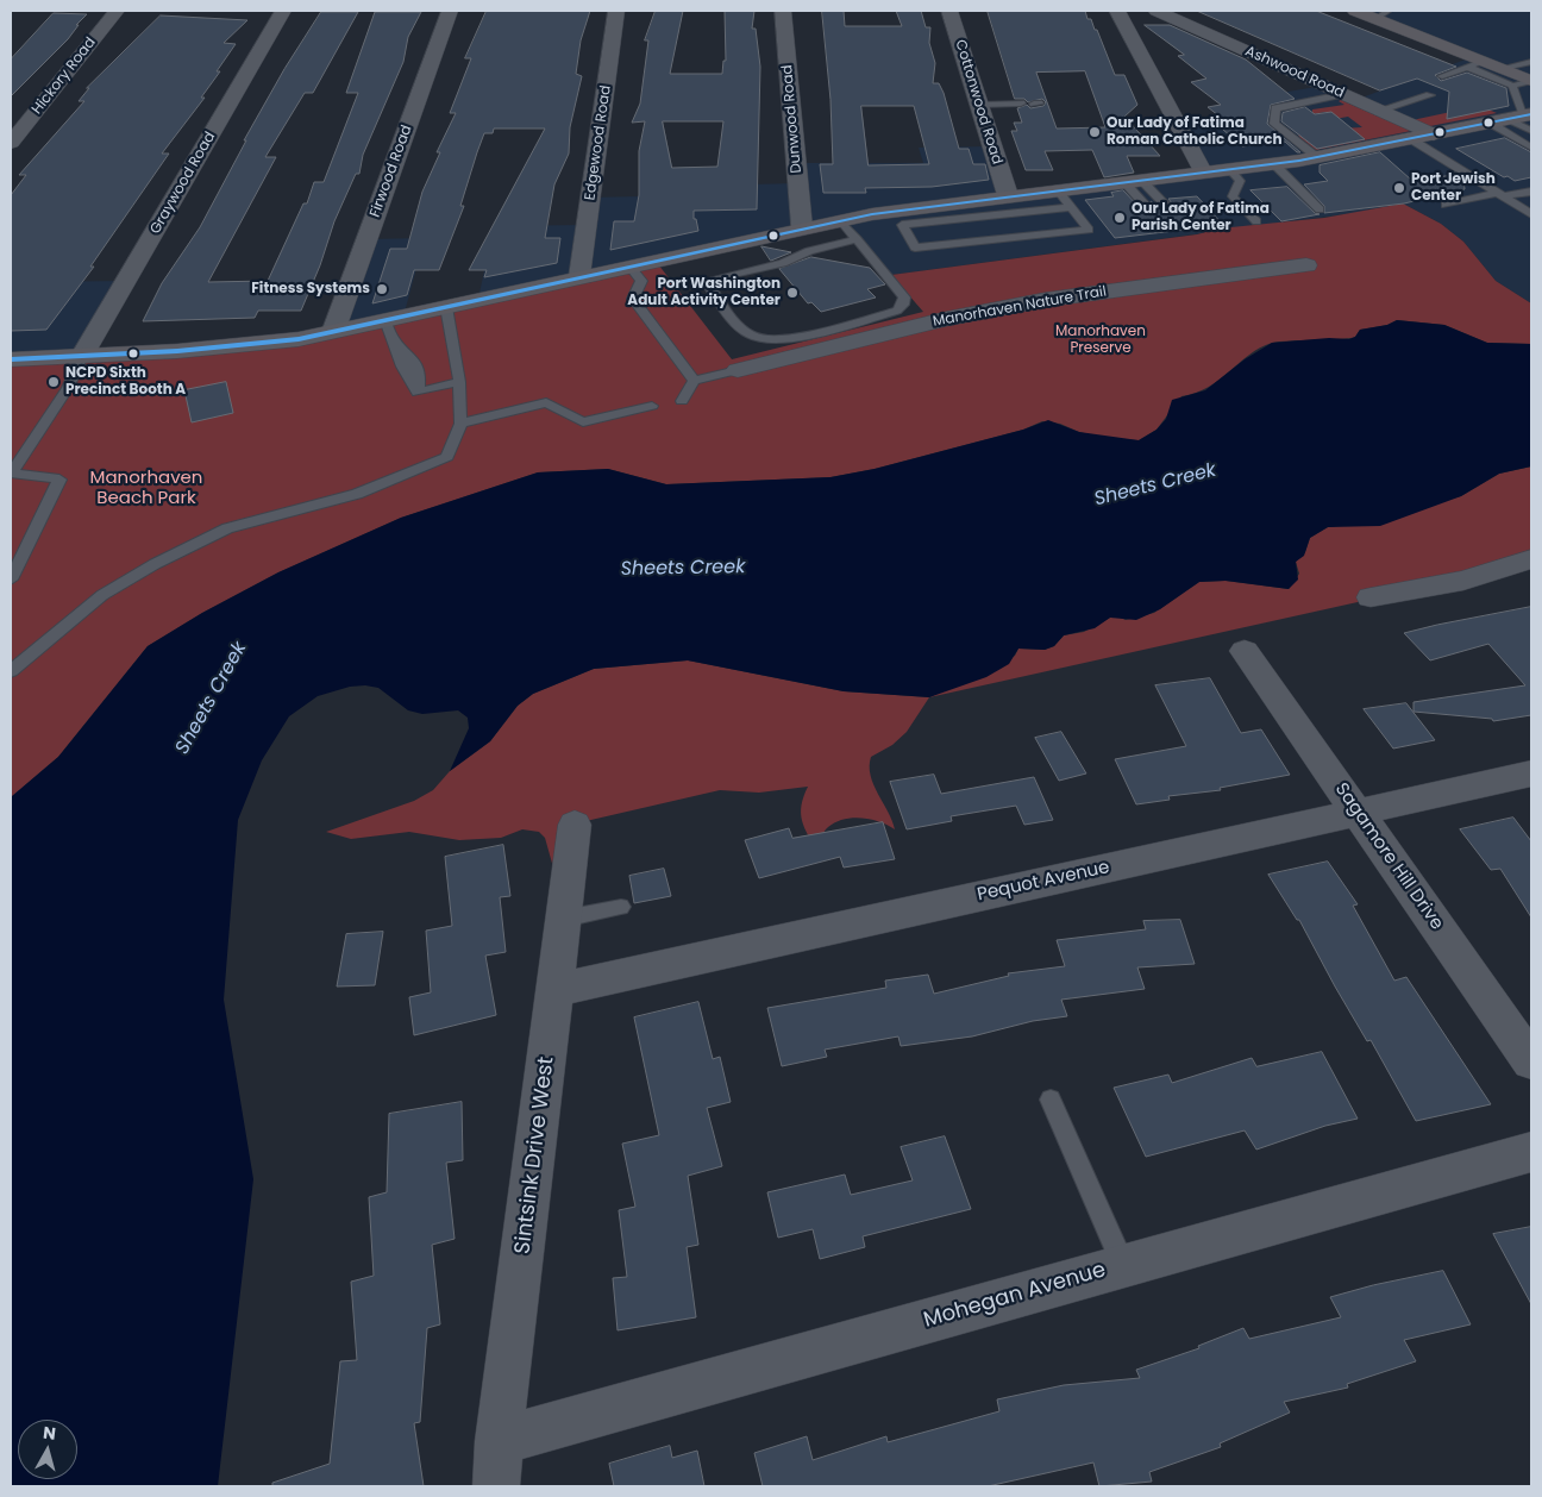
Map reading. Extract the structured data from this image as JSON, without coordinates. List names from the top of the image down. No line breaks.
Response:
{"streets":{"street":["Ashwood Road","Hickory Road","Cottonwood Road","Dunwood Road","Edgewood Road","Firwood Road","Graywood Road","Manorhaven Nature Trail","Sagamore Hill Drive","Pequot Avenue","Sintsink Drive West","Mohegan Avenue"]},"crossings":[["Sagamore Hill Drive","Pequot Avenue"],["Pequot Avenue","Sintsink Drive West"],["Sintsink Drive West","Mohegan Avenue"]],"water":["Sheets Creek"],"parks":["Manorhaven Preserve","Manorhaven Beach Park"],"places":["Our Lady of Fatima Roman Catholic Church","Port Jewish Center","Our Lady of Fatima Parish Center","Fitness Systems","Port Washington Adult Activity Center","NCPD Sixth Precinct Booth A"],"north":"top"}
